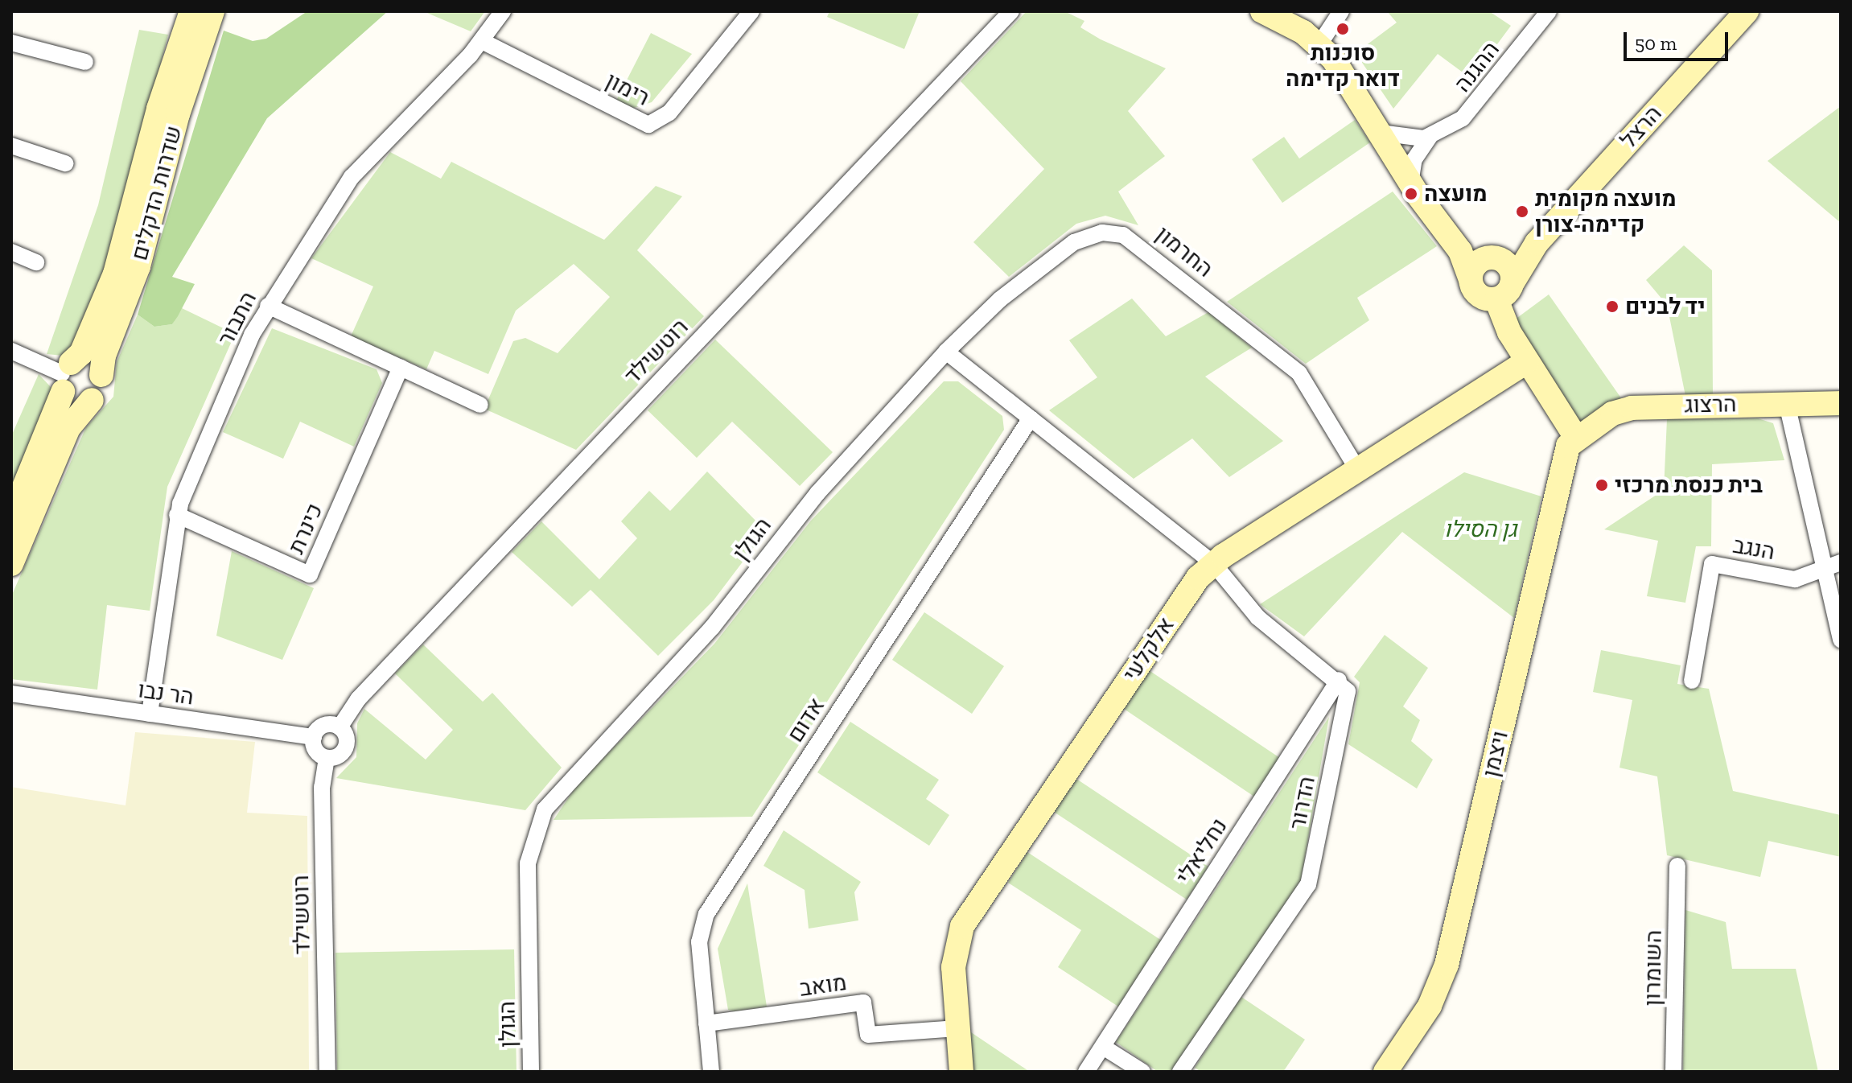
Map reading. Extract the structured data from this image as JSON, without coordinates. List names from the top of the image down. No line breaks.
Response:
{"streets":{"street":["ההגנה","רימון","הרצל","שדרות הדקלים","החרמון","התבור","רוטשילד","הרצוג","כינרת","הגולן","הנגב","אלקלעי","הר נבו","אדום","ויצמן","הדרור","נחליאלי","השומרון","מואב"]},"crossings":[["רימון","התבור"],["החרמון","הגולן"],["החרמון","אלקלעי"],["התבור","כינרת"],["התבור","הר נבו"],["רוטשילד","הר נבו"],["הרצוג","ויצמן"],["אלקלעי","מואב"],["אדום","מואב"],["הדרור","נחליאלי"]],"parks":["גן הסילו"],"places":["סוכנות דואר קדימה","מועצה","מועצה מקומית קדימה-צורן","יד לבנים","בית כנסת מרכזי"],"scale_bar":"50 m"}
